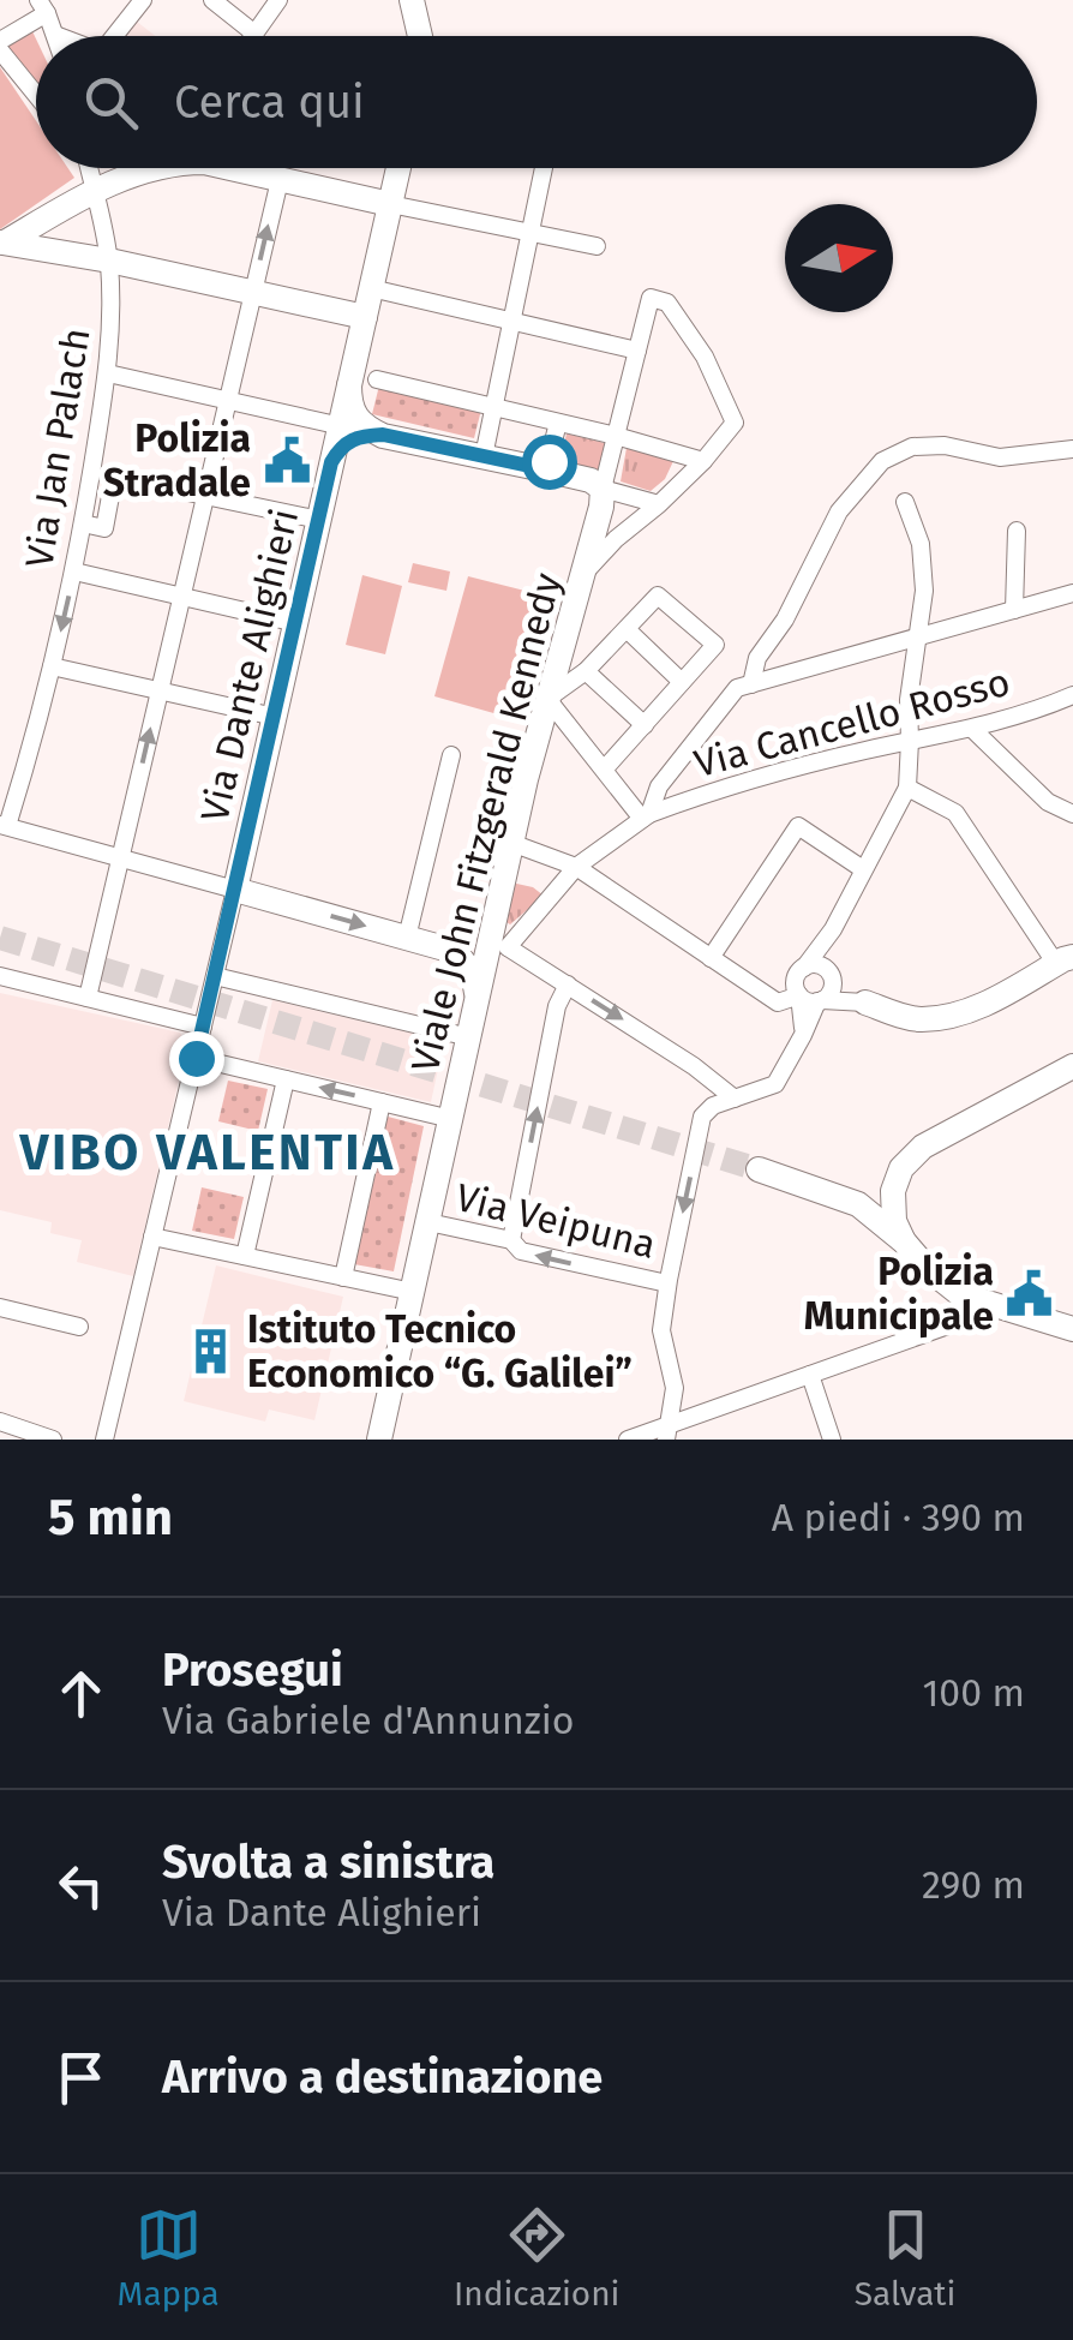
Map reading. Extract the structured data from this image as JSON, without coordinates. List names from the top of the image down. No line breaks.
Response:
{"streets":{"main road":["Via Dante Alighieri","Viale John Fitzgerald Kennedy"],"street":["Via Jan Palach","Via Cancello Rosso","Via Veipuna"]},"crossings":[["Viale John Fitzgerald Kennedy","Via Veipuna"]],"one_way":["Via Veipuna"],"districts":["VIBO VALENTIA"],"places":{"public building":["Polizia Stradale","Polizia Municipale"],"building":["Istituto Tecnico Economico “G. Galilei”"]},"north":"right","page":{"search":"Cerca qui","heading":["5 min","A piedi · 390 m"],"list":[["Prosegui","Via Gabriele d'Annunzio","100 m"],["Svolta a sinistra","Via Dante Alighieri","290 m"],"Arrivo a destinazione"],"nav":["Mappa","Indicazioni","Salvati"]}}
